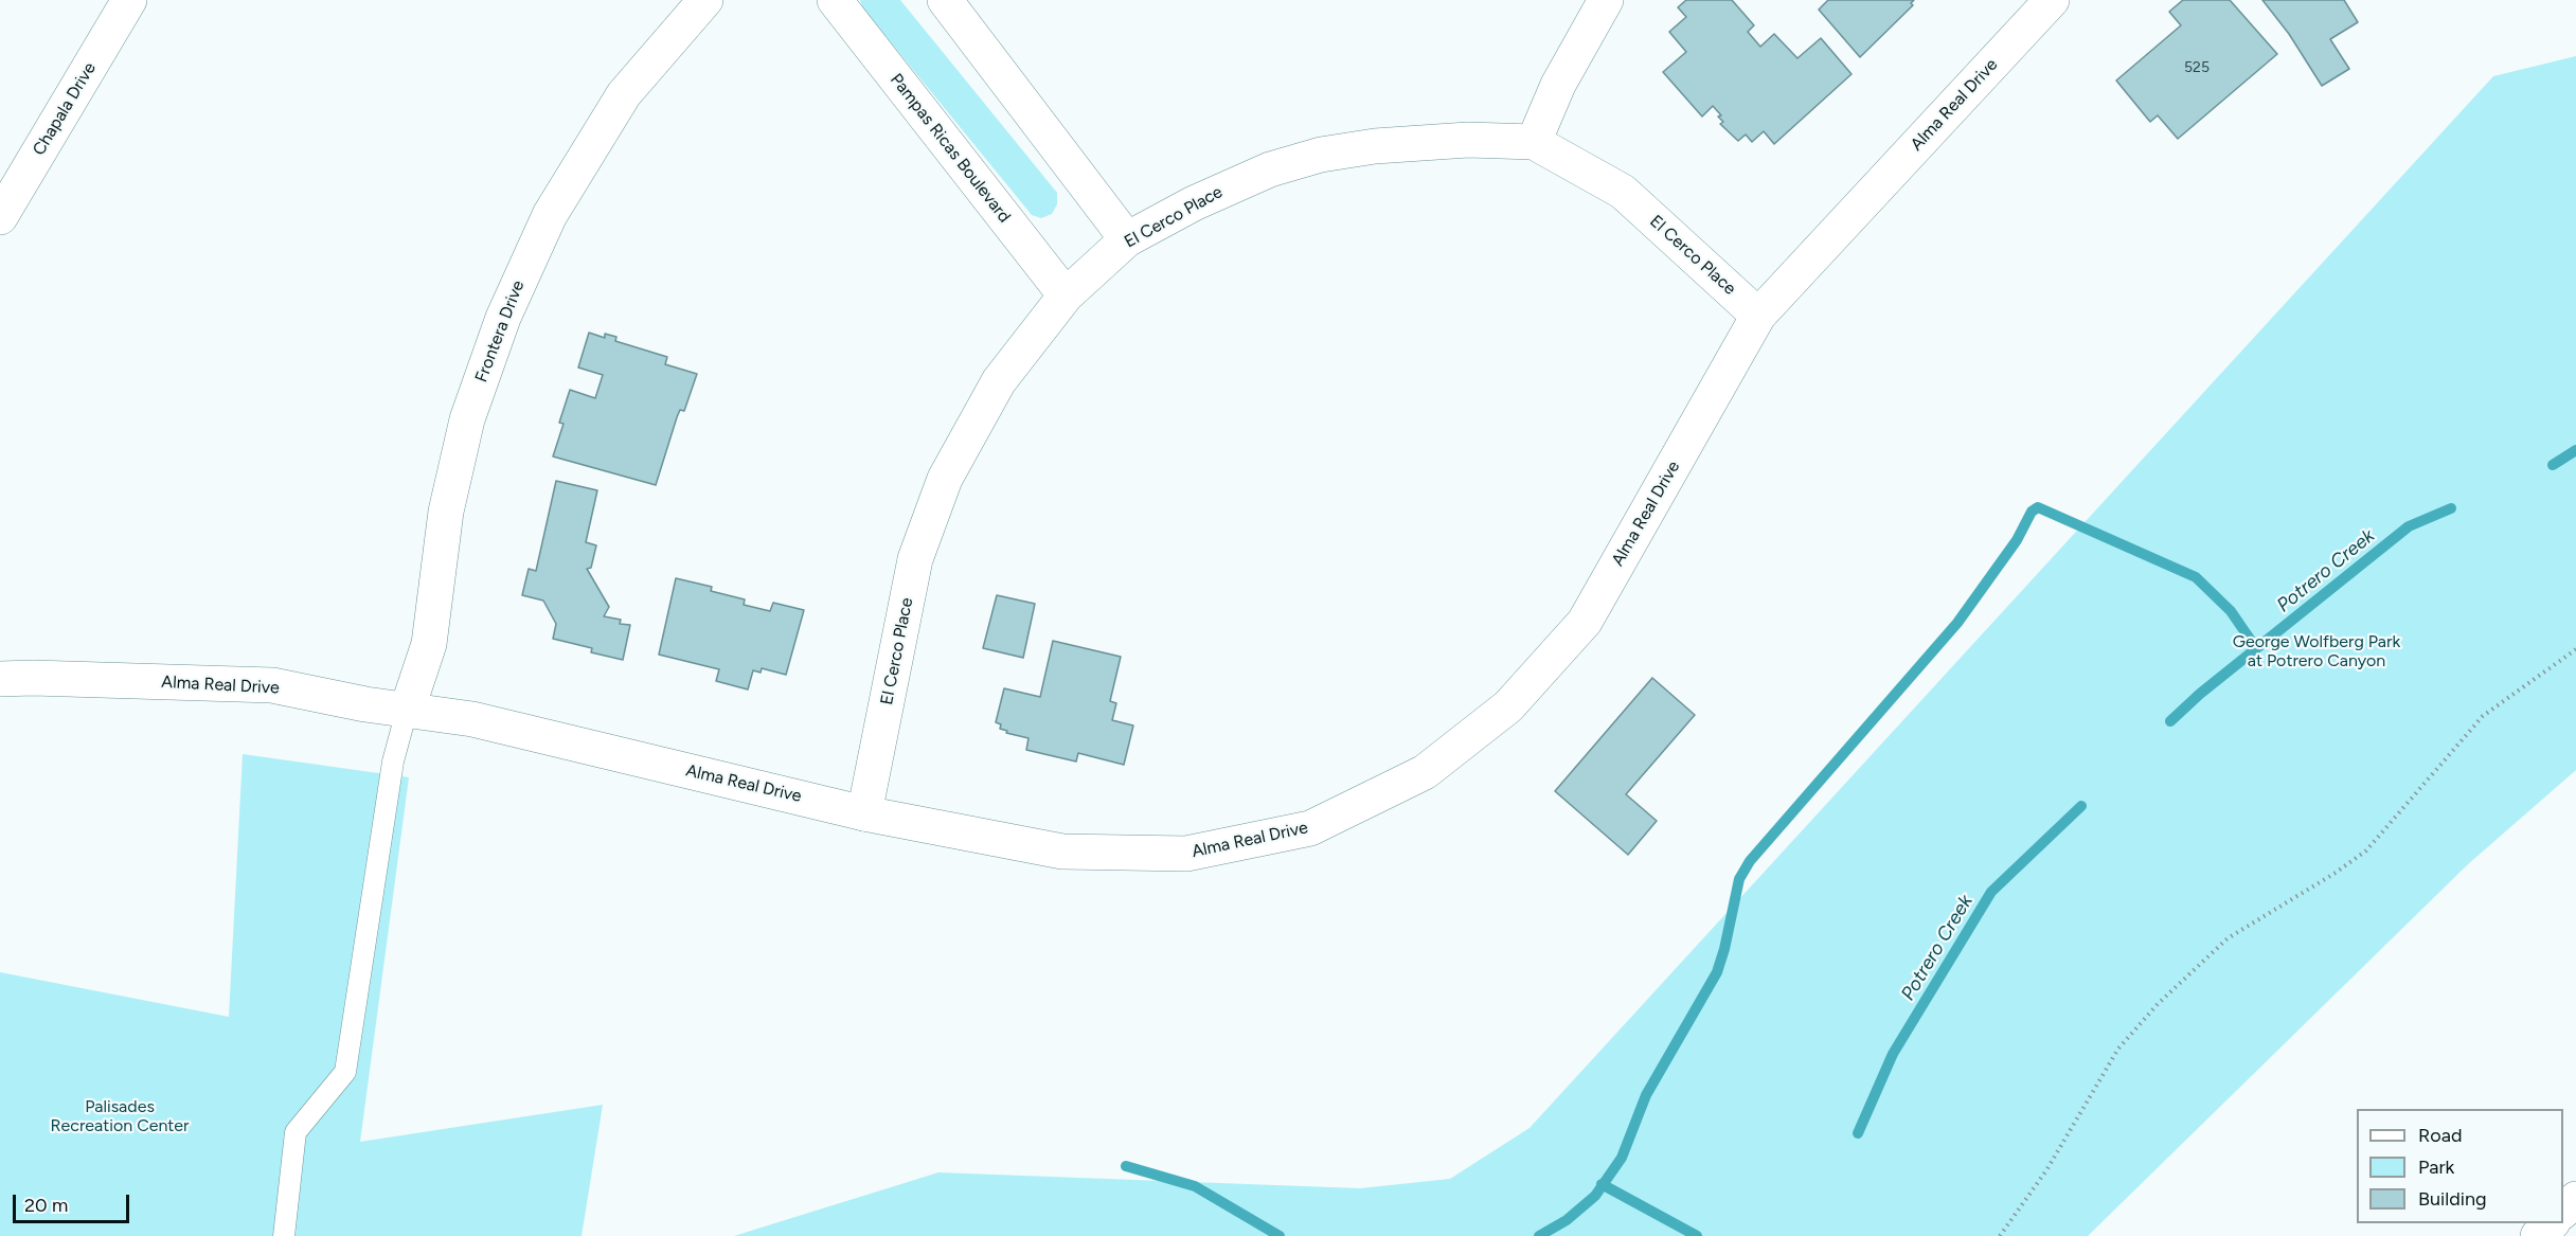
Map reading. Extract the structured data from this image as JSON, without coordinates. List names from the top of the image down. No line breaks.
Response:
{"streets":{"street":["Alma Real Drive","Chapala Drive","Pampas Ricas Boulevard","El Cerco Place","Frontera Drive"]},"crossings":[["Alma Real Drive","El Cerco Place"],["Alma Real Drive","Frontera Drive"],["Pampas Ricas Boulevard","El Cerco Place"]],"water":["Potrero Creek"],"parks":["George Wolfberg Park at Potrero Canyon","Palisades Recreation Center"],"house_numbers":["525"],"legend":["Road","Park","Building"],"scale_bar":"20 m"}
